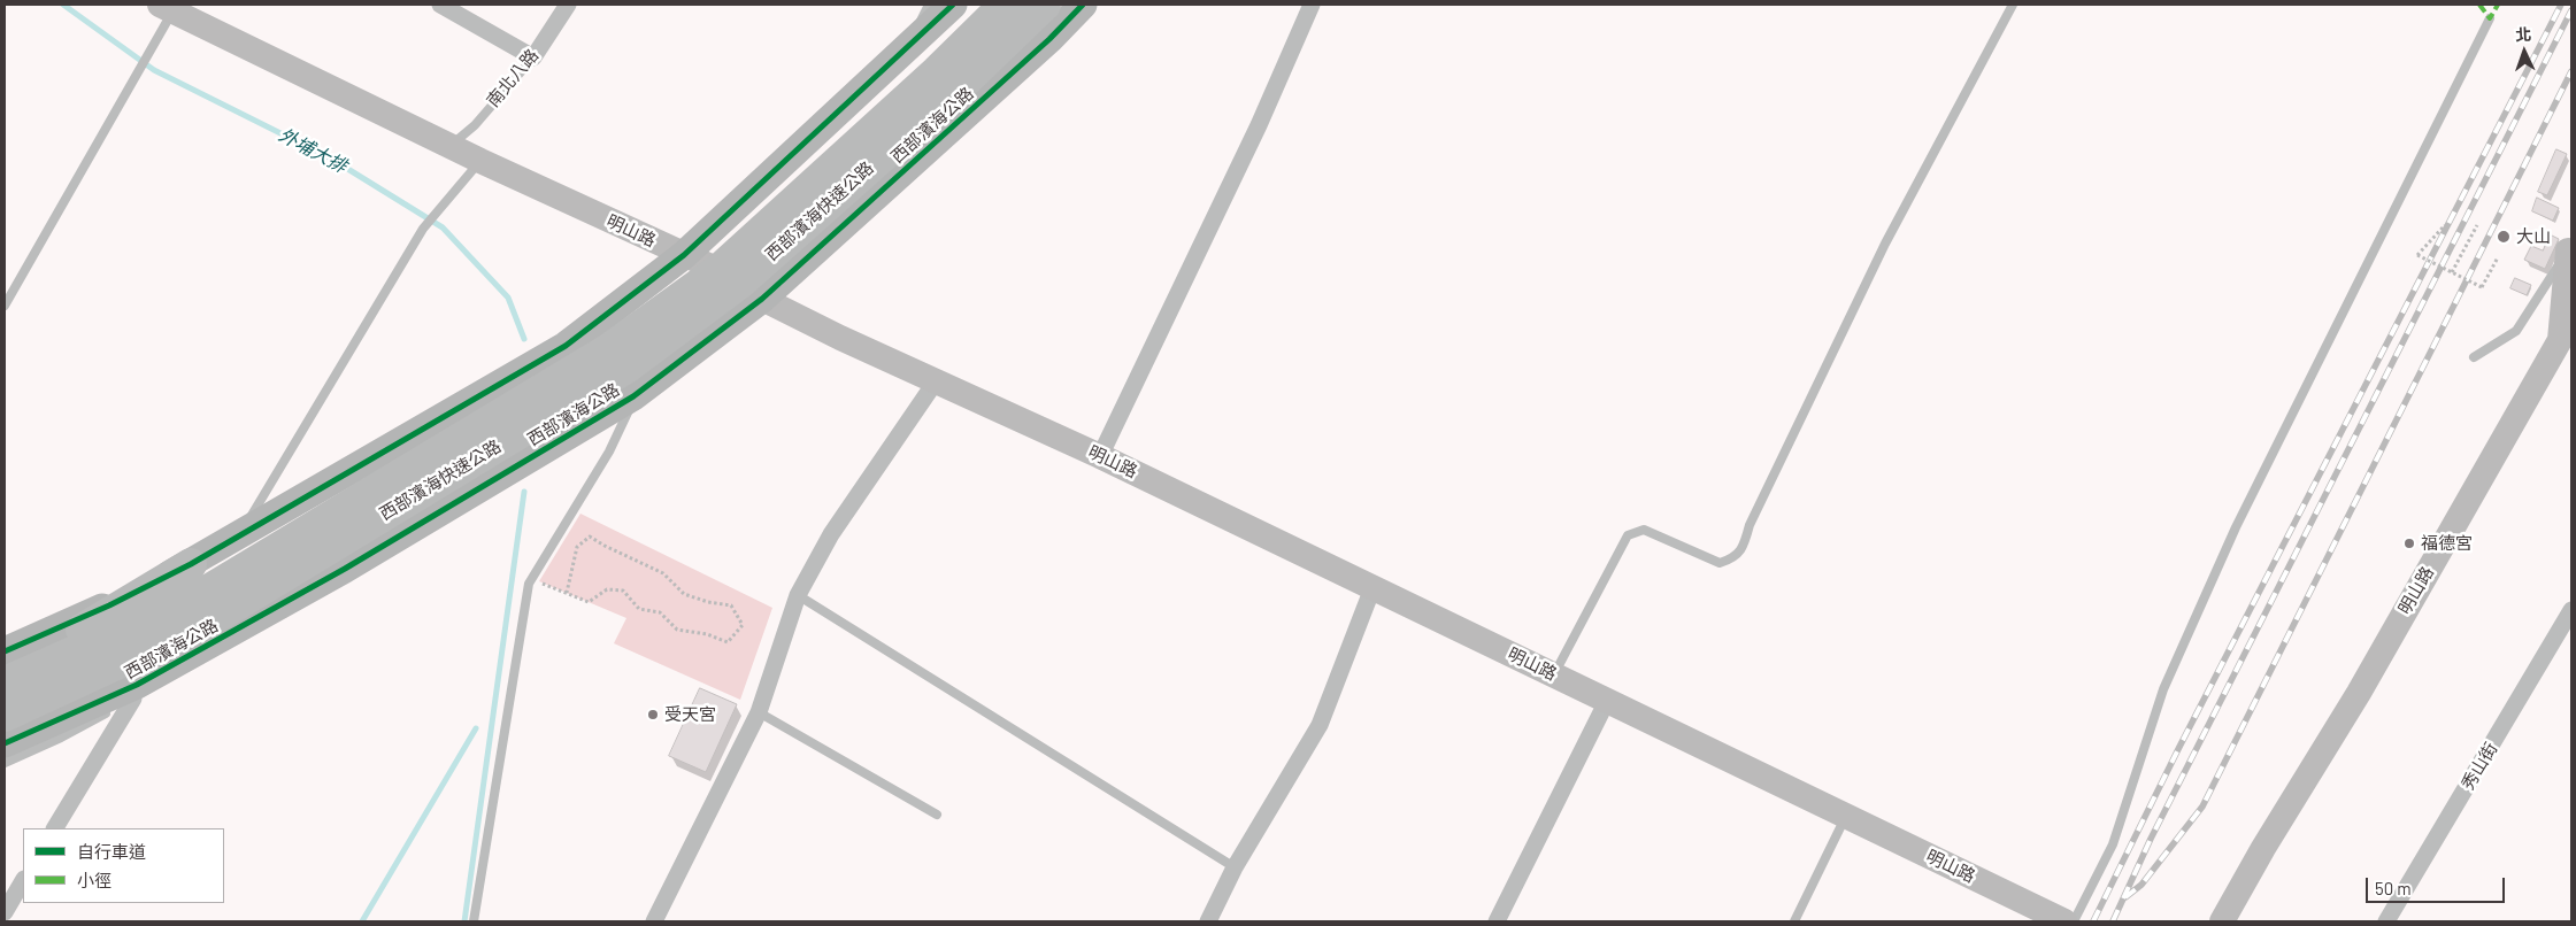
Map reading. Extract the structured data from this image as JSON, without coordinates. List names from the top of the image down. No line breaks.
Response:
{"streets":{"highway":["西部濱海快速公路"],"main road":["西部濱海公路"],"street":["南北八路","明山路","秀山街"]},"crossings":[["南北八路","明山路"],["西部濱海公路","西部濱海快速公路"],["西部濱海公路","明山路"],["西部濱海快速公路","明山路"]],"water":["外埔大排"],"places":["大山","福德宮","受天宮"],"legend":["自行車道","小徑"],"scale_bar":"50 m","north":"top"}
